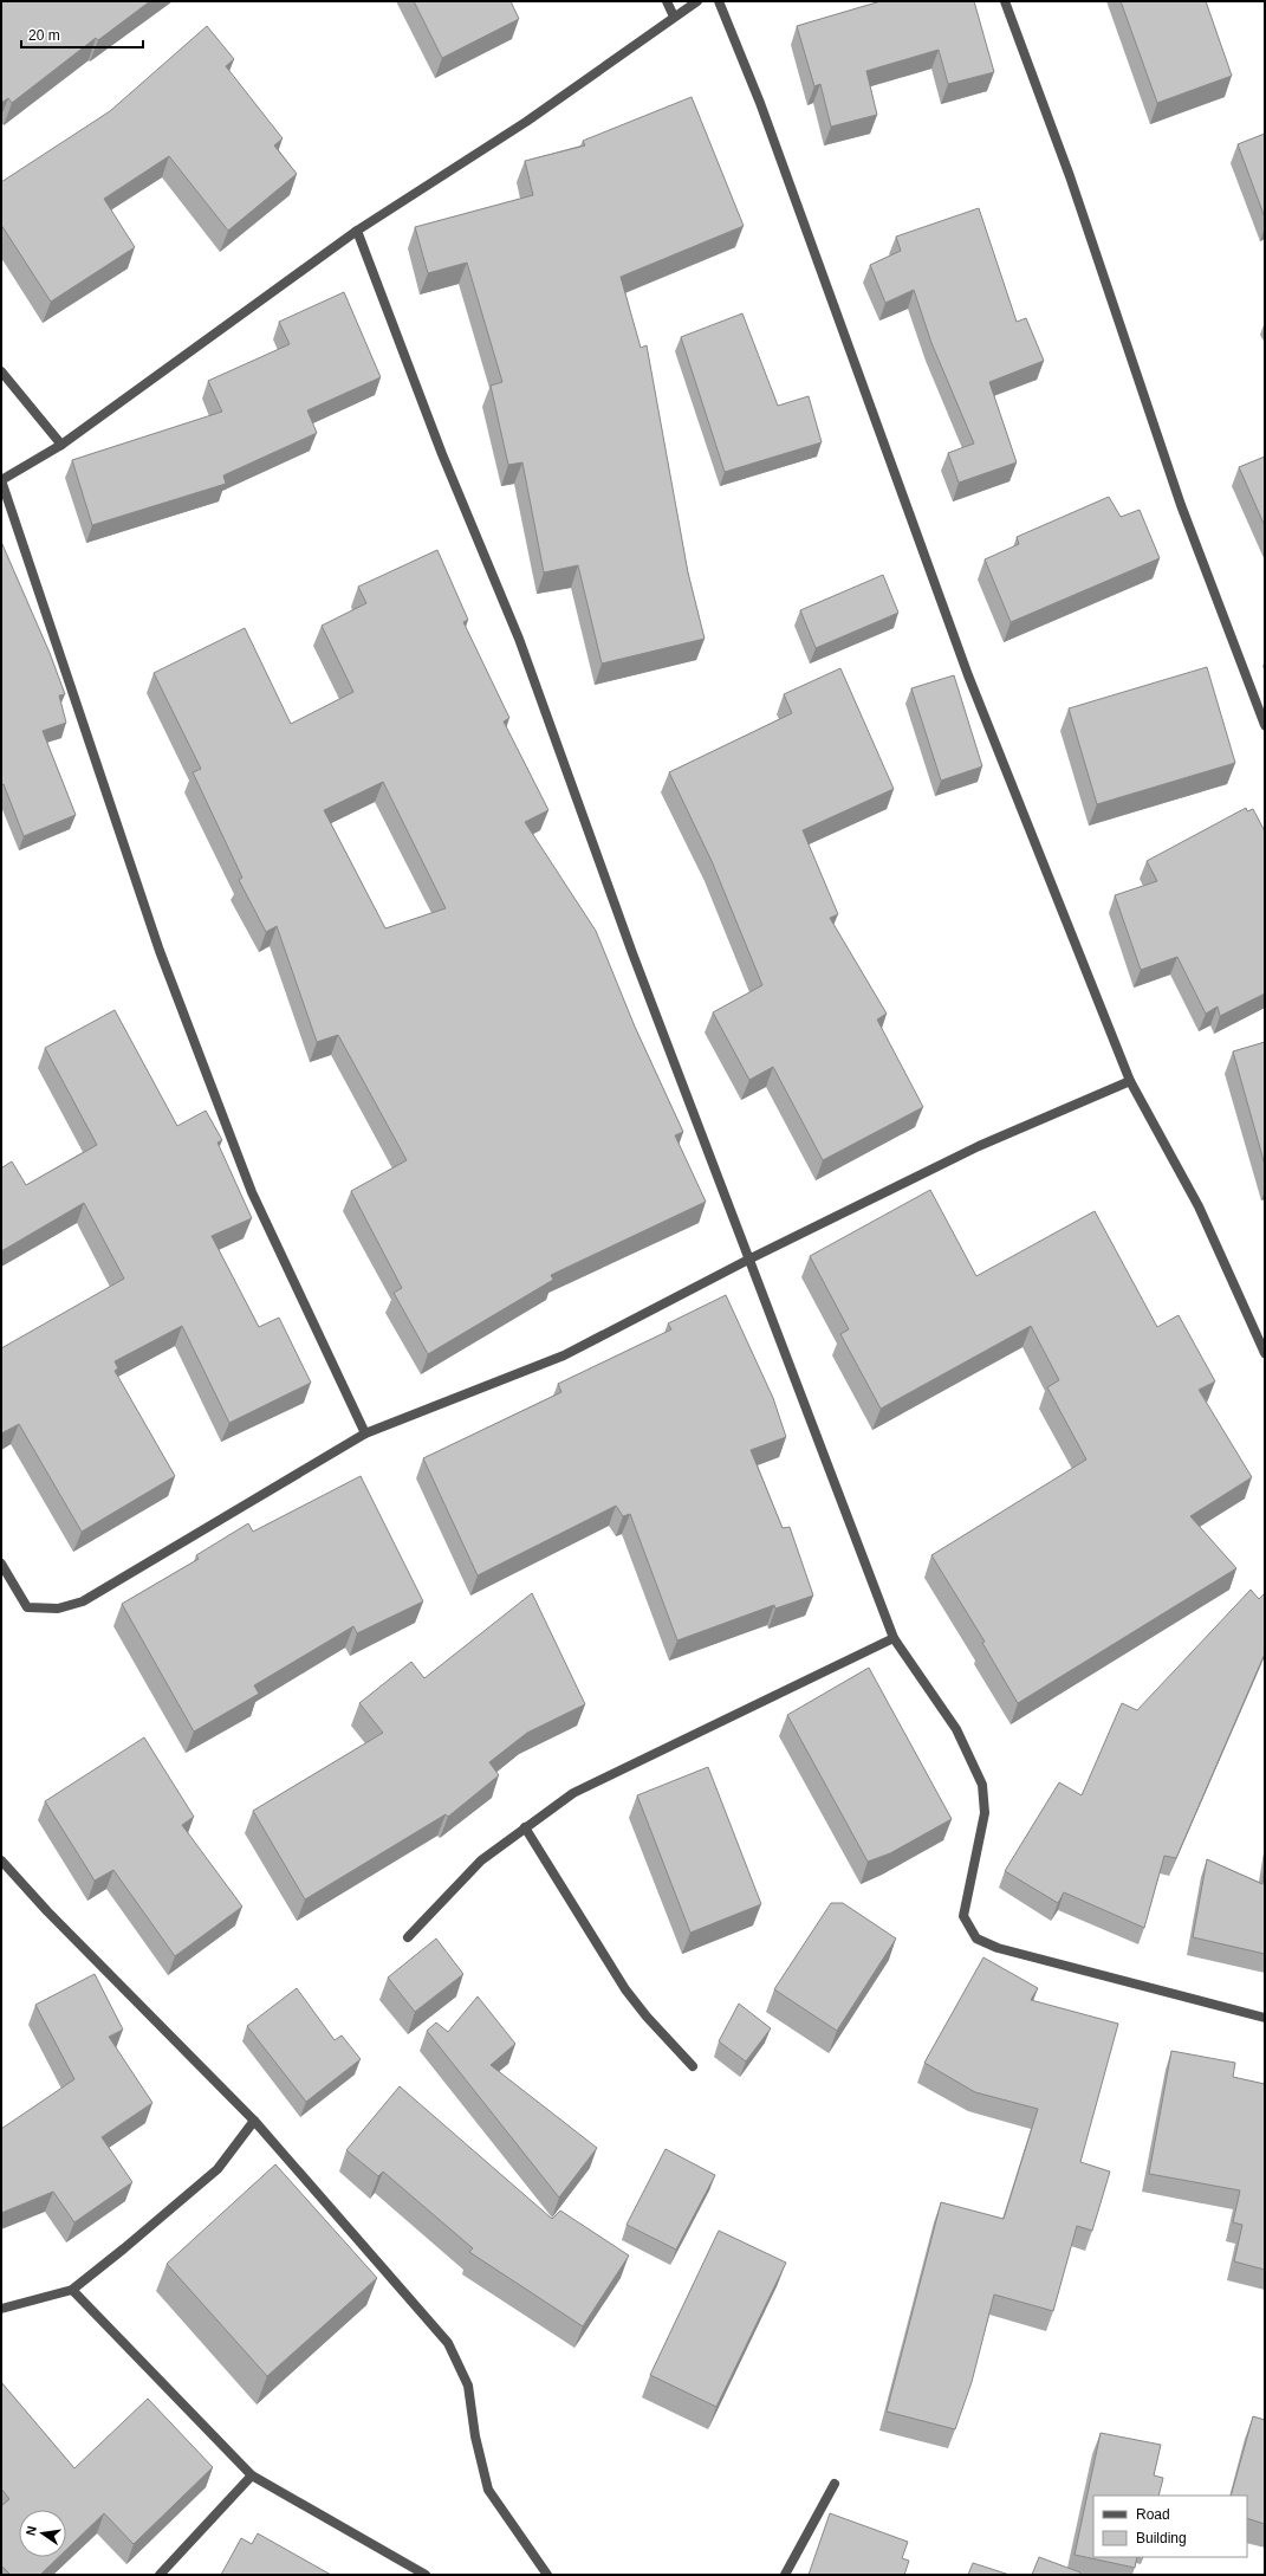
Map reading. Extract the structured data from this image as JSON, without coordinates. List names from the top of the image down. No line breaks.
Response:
{"legend":["Road","Building"],"scale_bar":"20 m","north":"left"}
